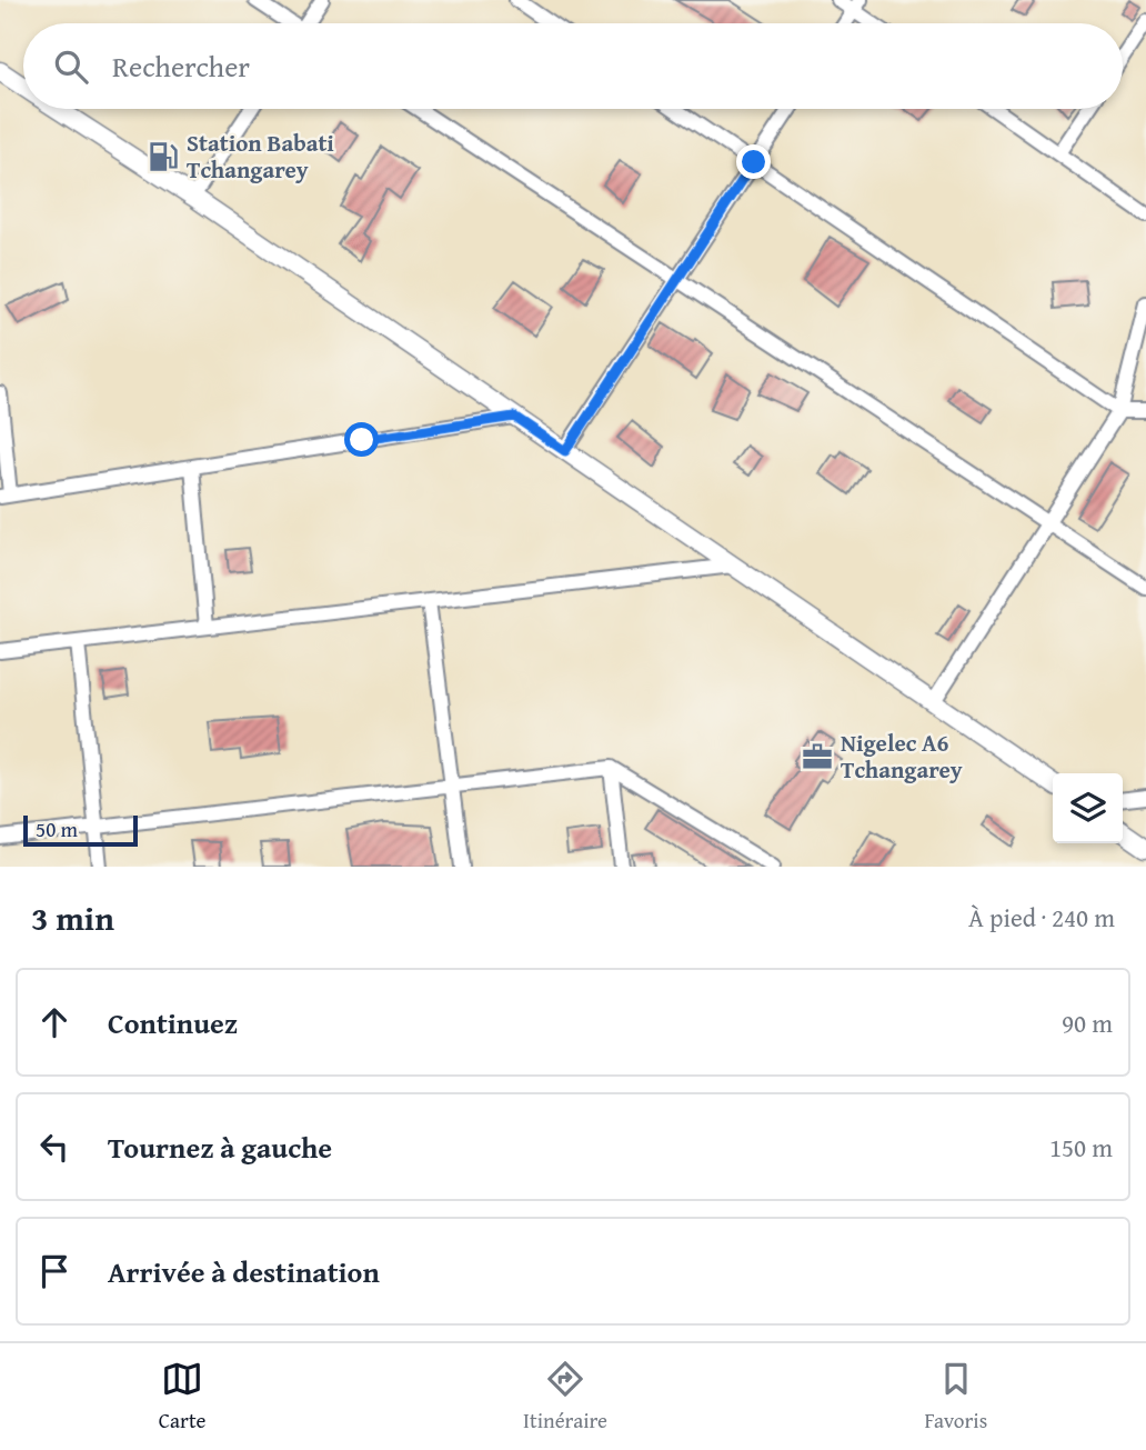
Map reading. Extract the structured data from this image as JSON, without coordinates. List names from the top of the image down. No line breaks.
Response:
{"places":{"fuel station":["Station Babati Tchangarey"],"office":["Nigelec A6 Tchangarey"]},"scale_bar":"50 m","page":{"search":"Rechercher","scale":"50 m","heading":["3 min","À pied · 240 m"],"list":[["Continuez","90 m"],["Tournez à gauche","150 m"],"Arrivée à destination"],"nav":["Carte","Itinéraire","Favoris"]}}
